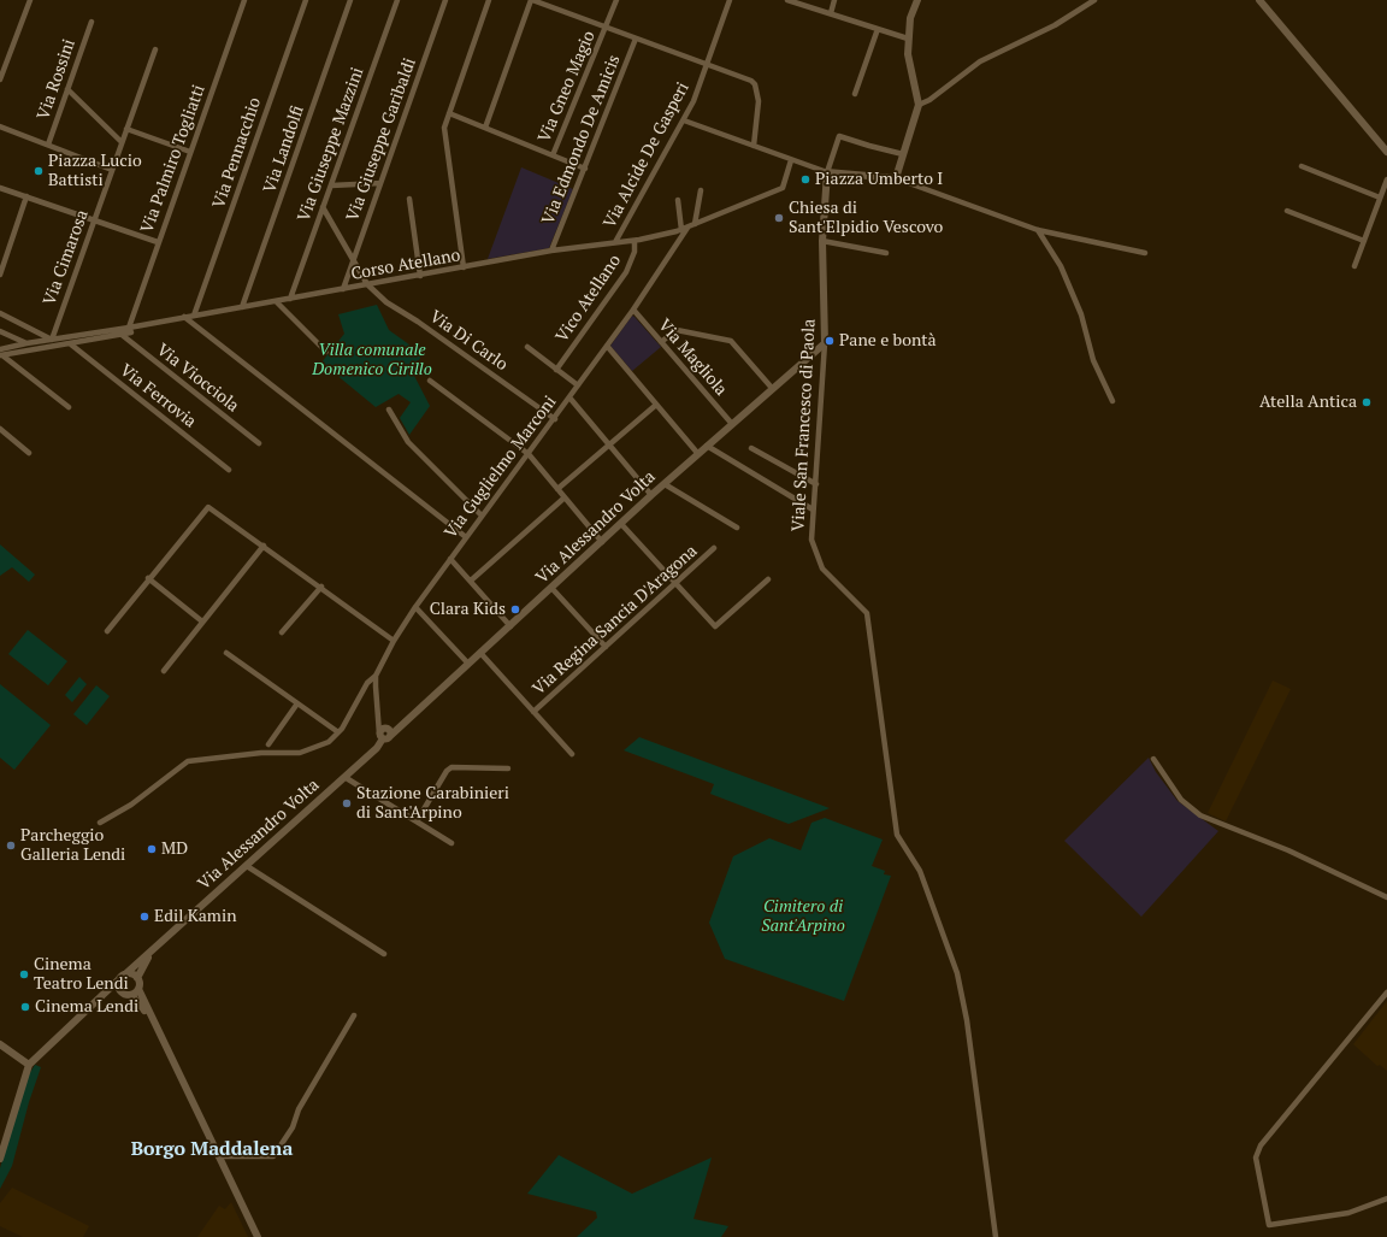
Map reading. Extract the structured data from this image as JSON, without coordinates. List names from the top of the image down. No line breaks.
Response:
{"streets":{"street":["Via Rossini","Via Gneo Magio","Via Giuseppe Garibaldi","Via Edmondo De Amicis","Via Giuseppe Mazzini","Via Landolfi","Via Pennacchio","Via Alcide De Gasperi","Via Palmiro Togliatti","Via Cimarosa","Corso Atellano","Vico Atellano","Via Di Carlo","Via Magliola","Via Viocciola","Via Ferrovia","Viale San Francesco di Paola","Via Guglielmo Marconi","Via Alessandro Volta","Via Regina Sancia D'Aragona"]},"crossings":[["Via Giuseppe Garibaldi","Corso Atellano"],["Via Giuseppe Garibaldi","Via Di Carlo"],["Via Edmondo De Amicis","Corso Atellano"],["Via Giuseppe Mazzini","Corso Atellano"],["Via Giuseppe Mazzini","Via Di Carlo"],["Via Landolfi","Corso Atellano"],["Via Pennacchio","Corso Atellano"],["Via Alcide De Gasperi","Corso Atellano"],["Via Palmiro Togliatti","Corso Atellano"],["Via Cimarosa","Corso Atellano"],["Corso Atellano","Vico Atellano"],["Corso Atellano","Via Di Carlo"],["Corso Atellano","Via Guglielmo Marconi"],["Via Di Carlo","Via Guglielmo Marconi"],["Via Magliola","Via Guglielmo Marconi"],["Via Magliola","Via Alessandro Volta"],["Viale San Francesco di Paola","Via Alessandro Volta"]],"districts":["Borgo Maddalena"],"parks":["Villa comunale Domenico Cirillo","Cimitero di Sant'Arpino"],"places":["Piazza Lucio Battisti","Piazza Umberto I","Chiesa di Sant'Elpidio Vescovo","Pane e bontà","Atella Antica","Clara Kids","Stazione Carabinieri di Sant'Arpino","Parcheggio Galleria Lendi","MD","Edil Kamin","Cinema Teatro Lendi","Cinema Lendi"]}
